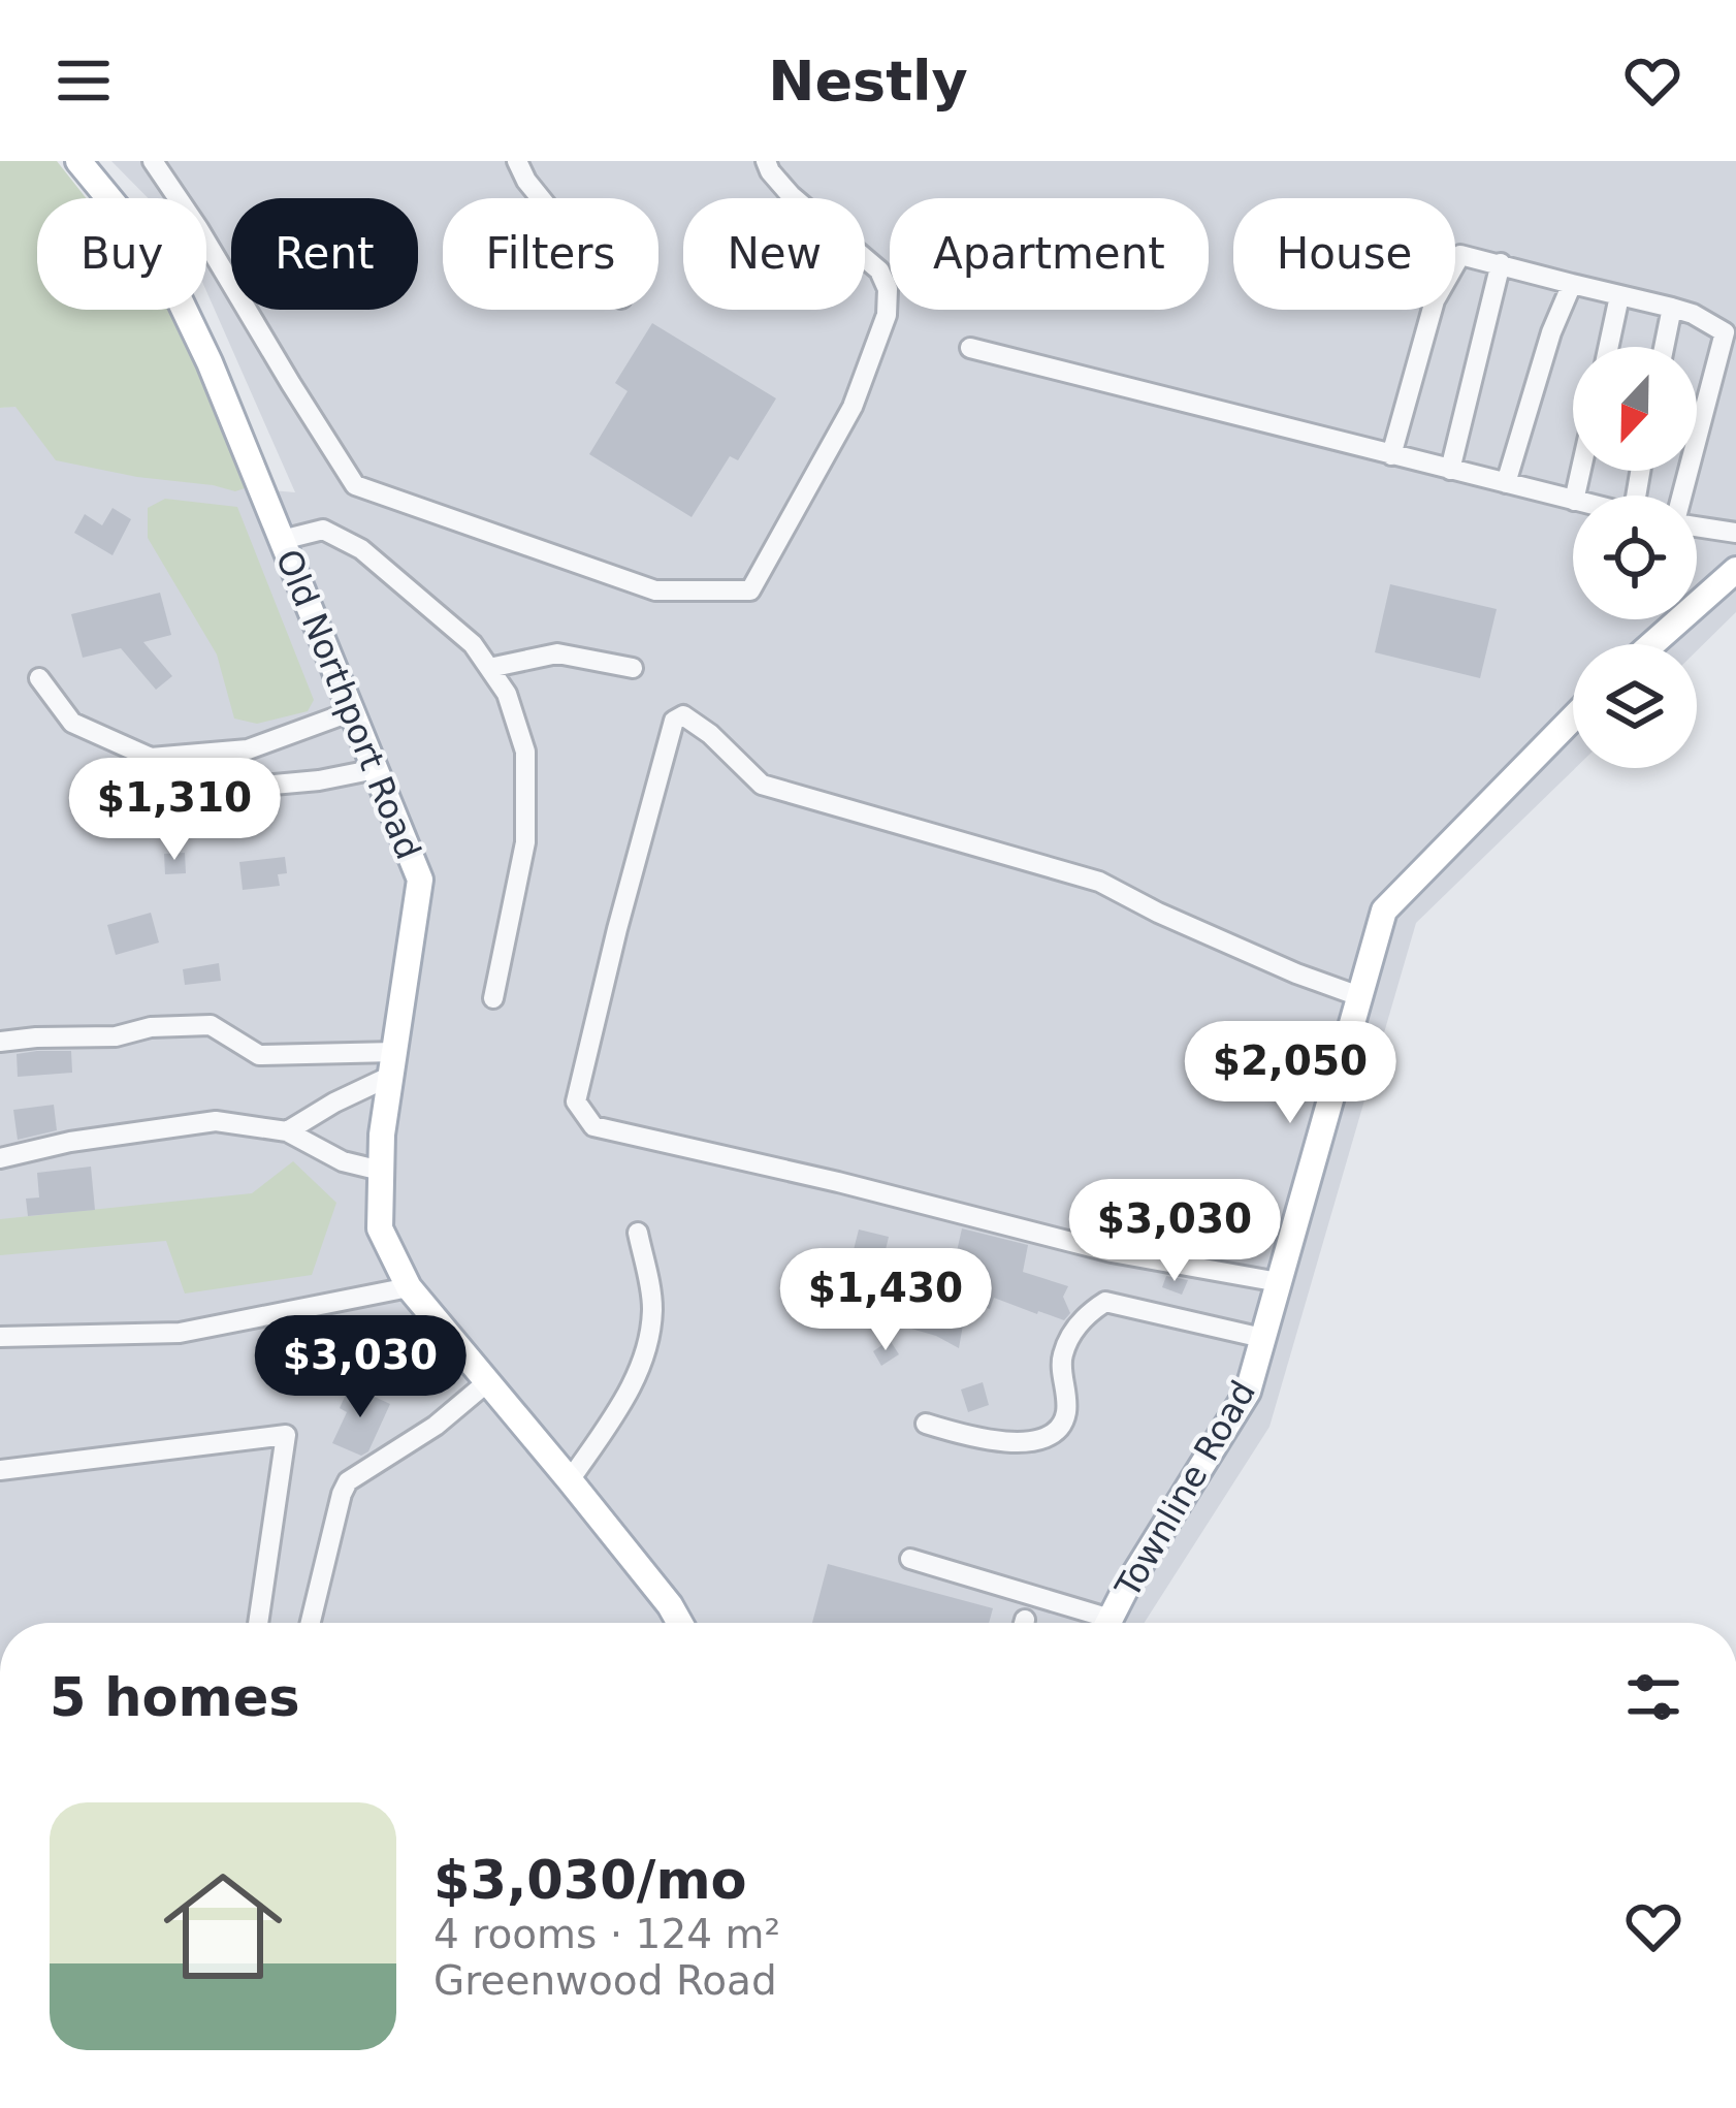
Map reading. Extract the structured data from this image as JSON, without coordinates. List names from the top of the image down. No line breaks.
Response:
{"streets":{"main road":["Old Northport Road","Townline Road"]},"north":"bottom","page":{"header":"Nestly","chip":["Buy","Rent","Filters","New","Apartment","House"],"price":["$1,310","$2,050","$3,030","$1,430","$3,030"],"heading":"5 homes","list":[{"name":"$3,030/mo","note":"4 rooms · 124 m² · Greenwood Road"}]}}
